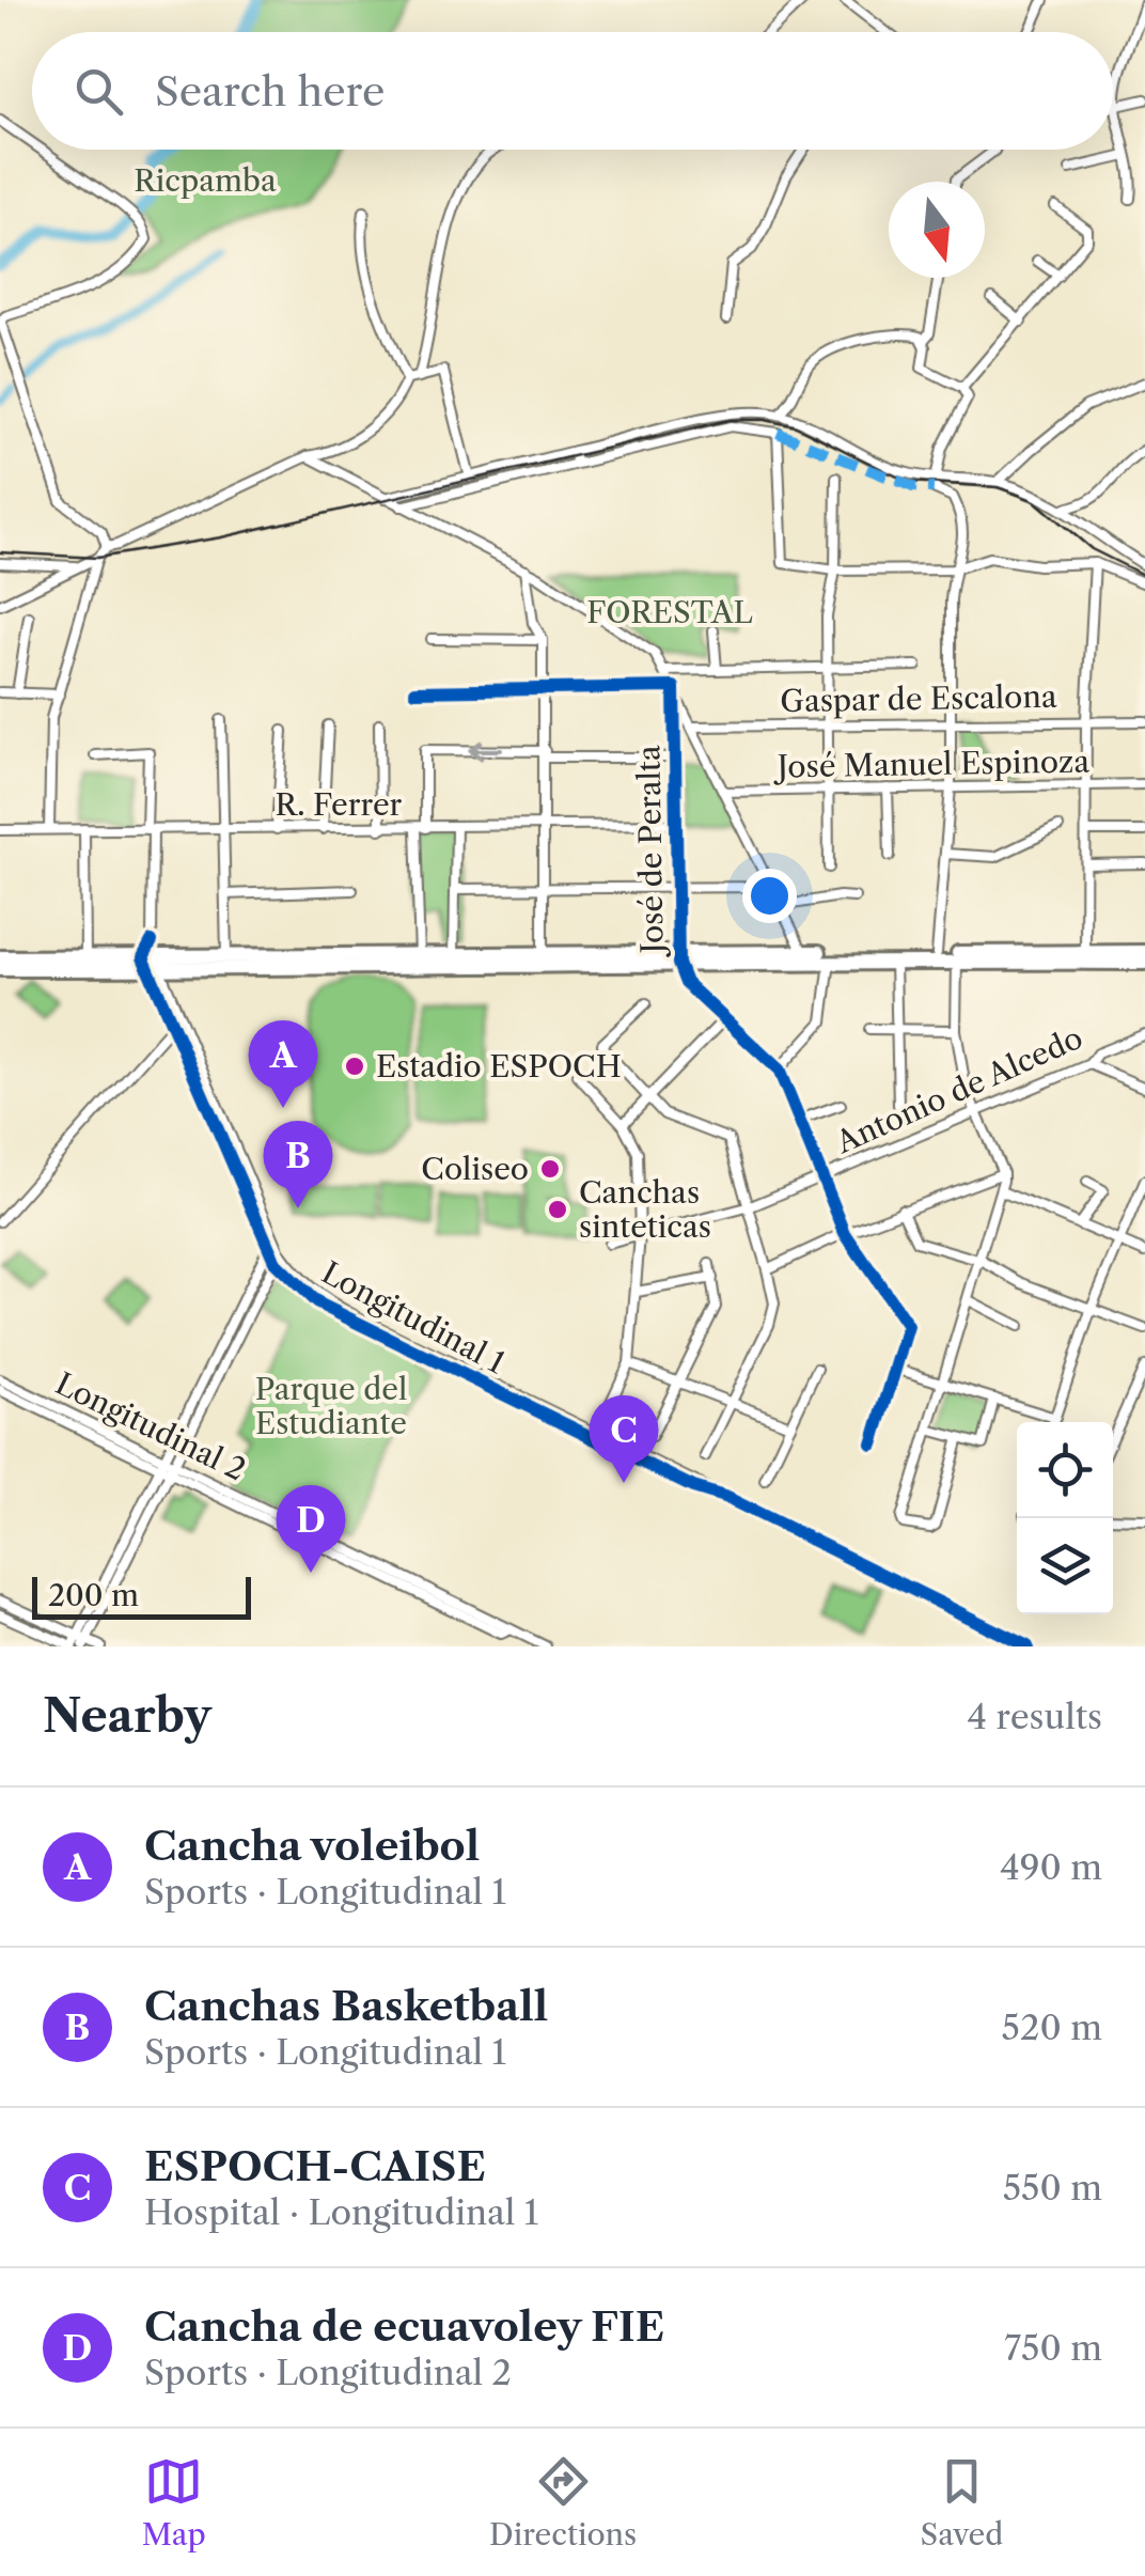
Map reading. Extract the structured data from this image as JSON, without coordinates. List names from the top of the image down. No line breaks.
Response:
{"streets":{"street":["Gaspar de Escalona","José Manuel Espinoza","R. Ferrer","José de Peralta","Antonio de Alcedo","Longitudinal 1","Longitudinal 2"]},"crossings":[["R. Ferrer","José de Peralta"],["José de Peralta","Antonio de Alcedo"]],"parks":["Ricpamba","FORESTAL","Parque del Estudiante"],"places":["Estadio ESPOCH","Coliseo","Canchas sinteticas"],"scale_bar":"200 m","north":"bottom","page":{"search":"Search here","pins":["A","B","C","D"],"scale":"200 m","heading":["Nearby","4 results"],"list":[{"mark":"A","name":"Cancha voleibol","note":"Sports · Longitudinal 1","value":"490 m"},{"mark":"B","name":"Canchas Basketball","note":"Sports · Longitudinal 1","value":"520 m"},{"mark":"C","name":"ESPOCH-CAISE","note":"Hospital · Longitudinal 1","value":"550 m"},{"mark":"D","name":"Cancha de ecuavoley FIE","note":"Sports · Longitudinal 2","value":"750 m"}],"nav":["Map","Directions","Saved"]}}
